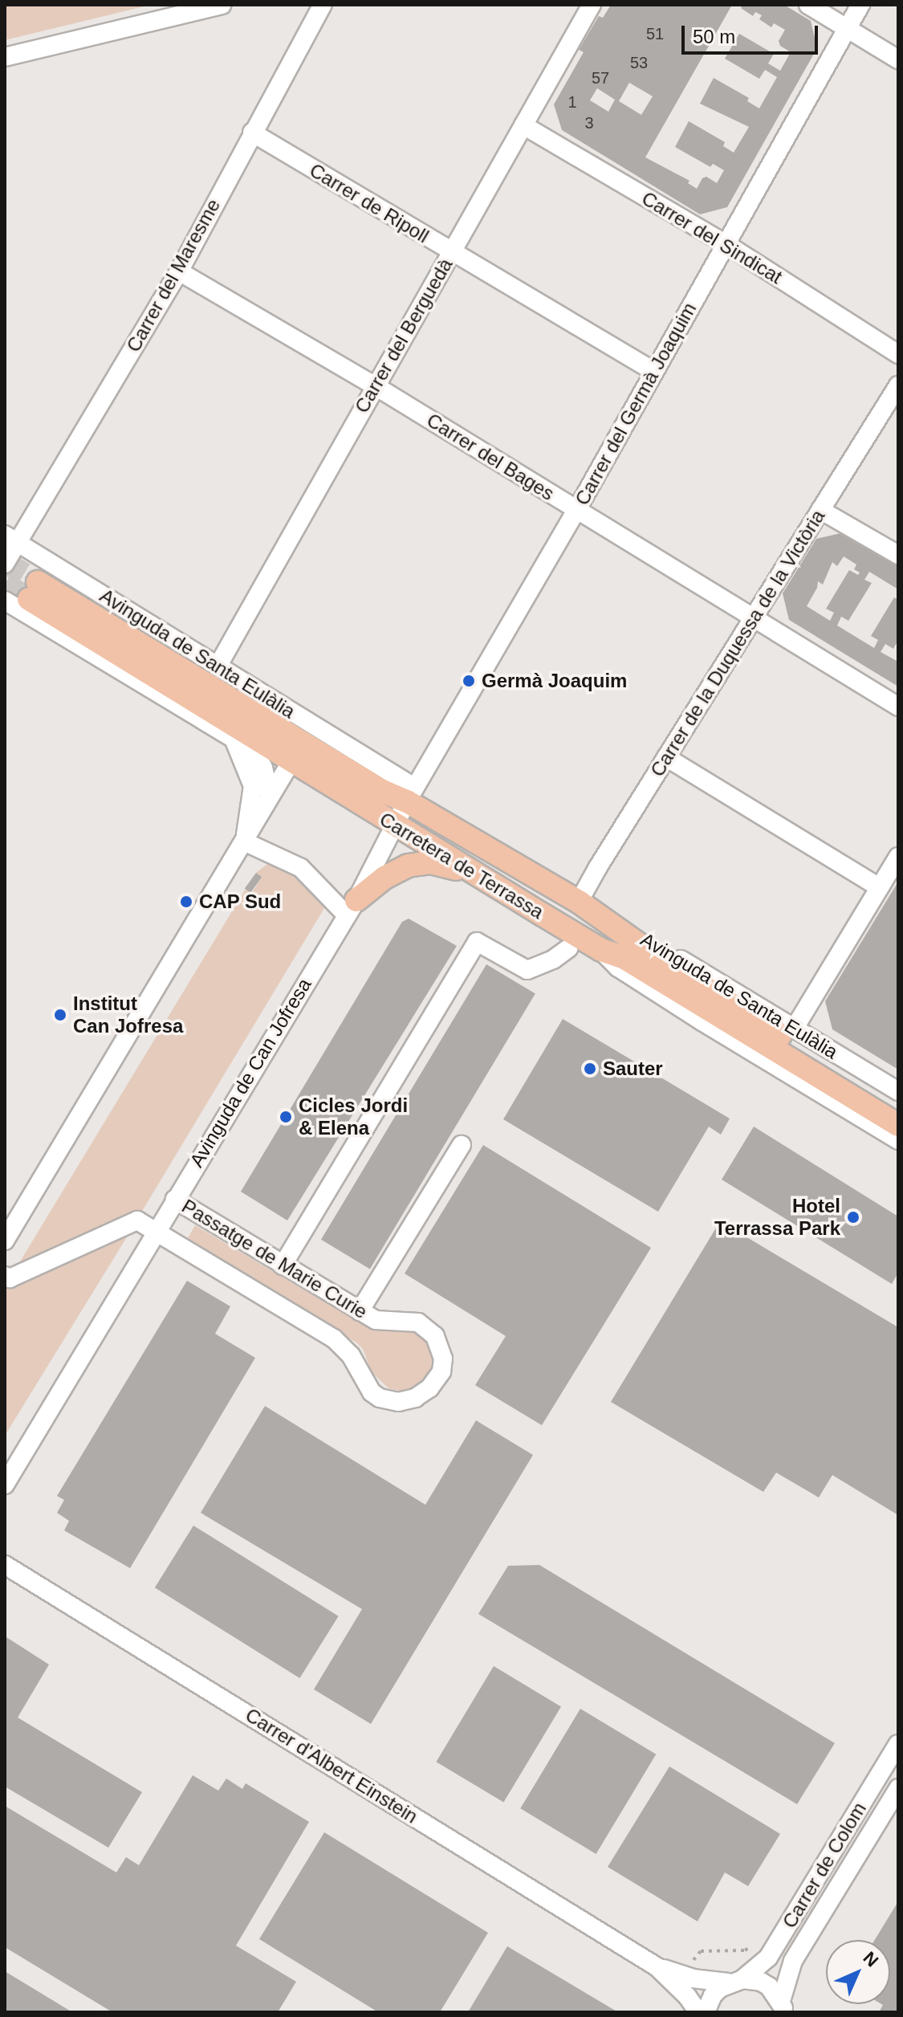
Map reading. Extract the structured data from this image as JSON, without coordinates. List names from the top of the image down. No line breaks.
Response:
{"streets":{"main road":["Carretera de Terrassa"],"street":["Carrer de Ripoll","Carrer del Sindicat","Carrer del Maresme","Carrer del Berguedà","Carrer del Germà Joaquim","Carrer del Bages","Carrer de la Duquessa de la Victòria","Avinguda de Santa Eulàlia","Avinguda de Can Jofresa","Passatge de Marie Curie","Carrer d'Albert Einstein","Carrer de Colom"]},"crossings":[["Carrer de Ripoll","Carrer del Maresme"],["Carrer de Ripoll","Carrer del Berguedà"],["Carrer de Ripoll","Carrer del Germà Joaquim"],["Carrer del Sindicat","Carrer del Berguedà"],["Carrer del Sindicat","Carrer del Germà Joaquim"],["Carrer del Maresme","Carrer del Bages"],["Carrer del Maresme","Avinguda de Santa Eulàlia"],["Carrer del Berguedà","Carrer del Bages"],["Carrer del Berguedà","Avinguda de Santa Eulàlia"],["Carrer del Germà Joaquim","Carrer del Bages"],["Carrer del Germà Joaquim","Carretera de Terrassa"],["Carrer del Germà Joaquim","Avinguda de Can Jofresa"],["Carrer del Bages","Carrer de la Duquessa de la Victòria"],["Carrer de la Duquessa de la Victòria","Avinguda de Santa Eulàlia"],["Carrer de la Duquessa de la Victòria","Carretera de Terrassa"],["Avinguda de Santa Eulàlia","Carretera de Terrassa"],["Carretera de Terrassa","Avinguda de Can Jofresa"],["Avinguda de Can Jofresa","Passatge de Marie Curie"],["Carrer d'Albert Einstein","Carrer de Colom"]],"places":["Germà Joaquim","CAP Sud","Institut Can Jofresa","Sauter","Cicles Jordi & Elena","Hotel Terrassa Park"],"house_numbers":["51","53","57","1","3"],"scale_bar":"50 m","north":"top right"}
